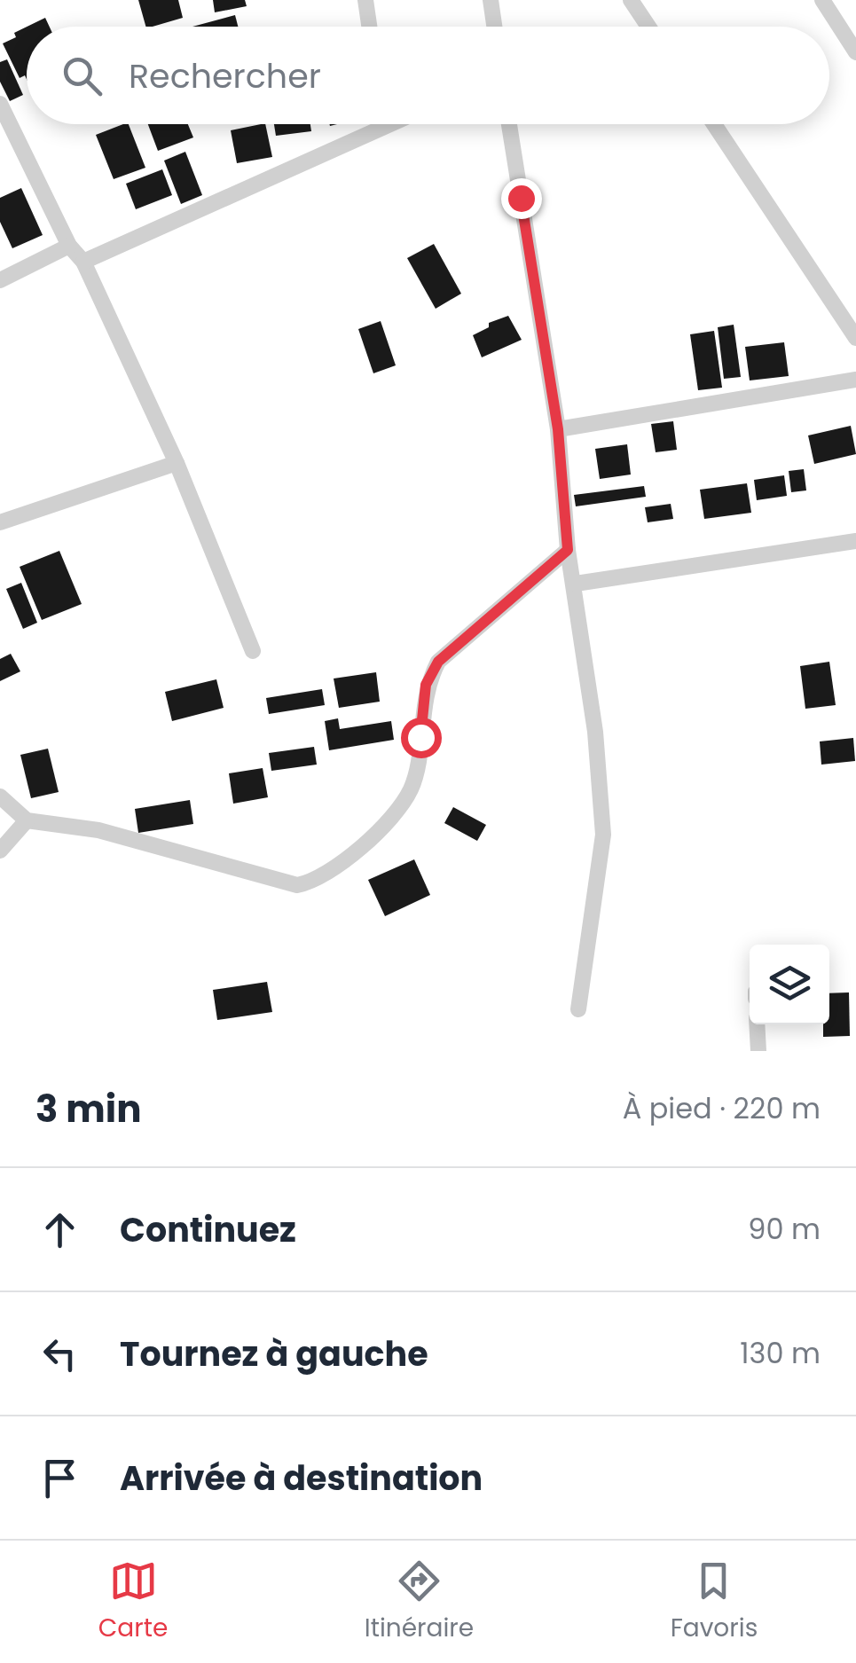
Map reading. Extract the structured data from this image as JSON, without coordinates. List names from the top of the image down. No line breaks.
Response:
{"page":{"search":"Rechercher","heading":["3 min","À pied · 220 m"],"list":[["Continuez","90 m"],["Tournez à gauche","130 m"],"Arrivée à destination"],"nav":["Carte","Itinéraire","Favoris"]}}
